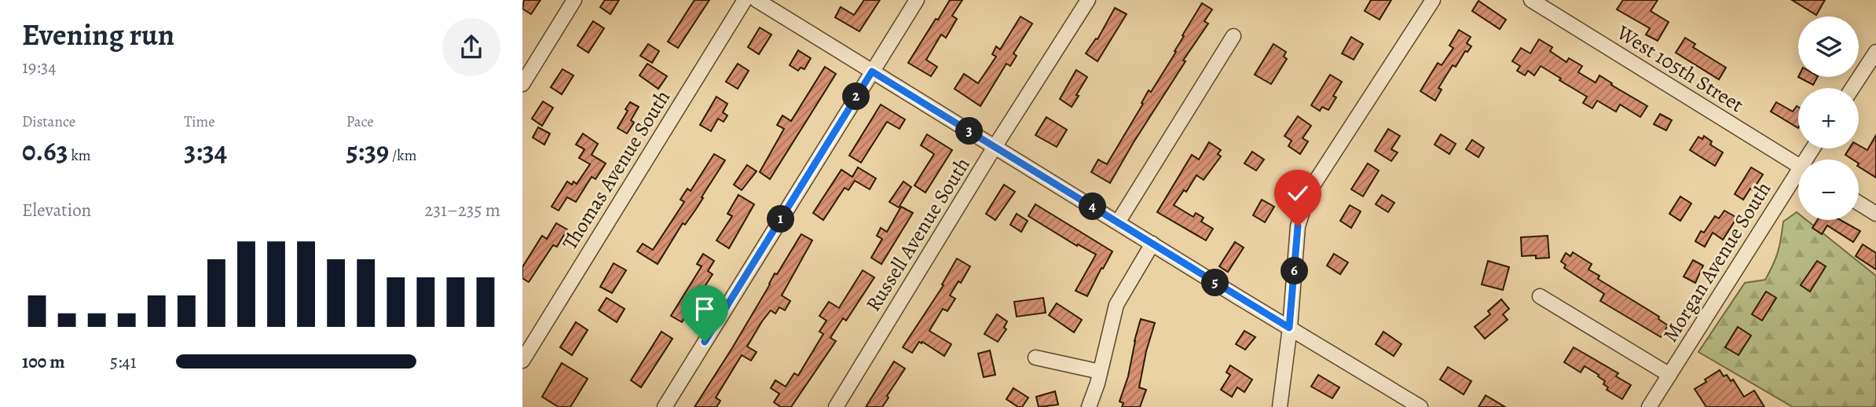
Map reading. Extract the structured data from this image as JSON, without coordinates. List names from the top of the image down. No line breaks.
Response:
{"streets":{"street":["West 105th Street","Thomas Avenue South","Russell Avenue South","Morgan Avenue South"]},"page":{"heading":["Evening run","19:34"],"map_buttons":["+","−"],"pins":["2","3","4","1","6","5"],"stats":[["Distance","0.63 km"],["Time","3:34"],["Pace","5:39 /km"]],"chart":["Elevation","231–235 m"],"list":[{"name":"100 m","note":"5:41"}]}}
